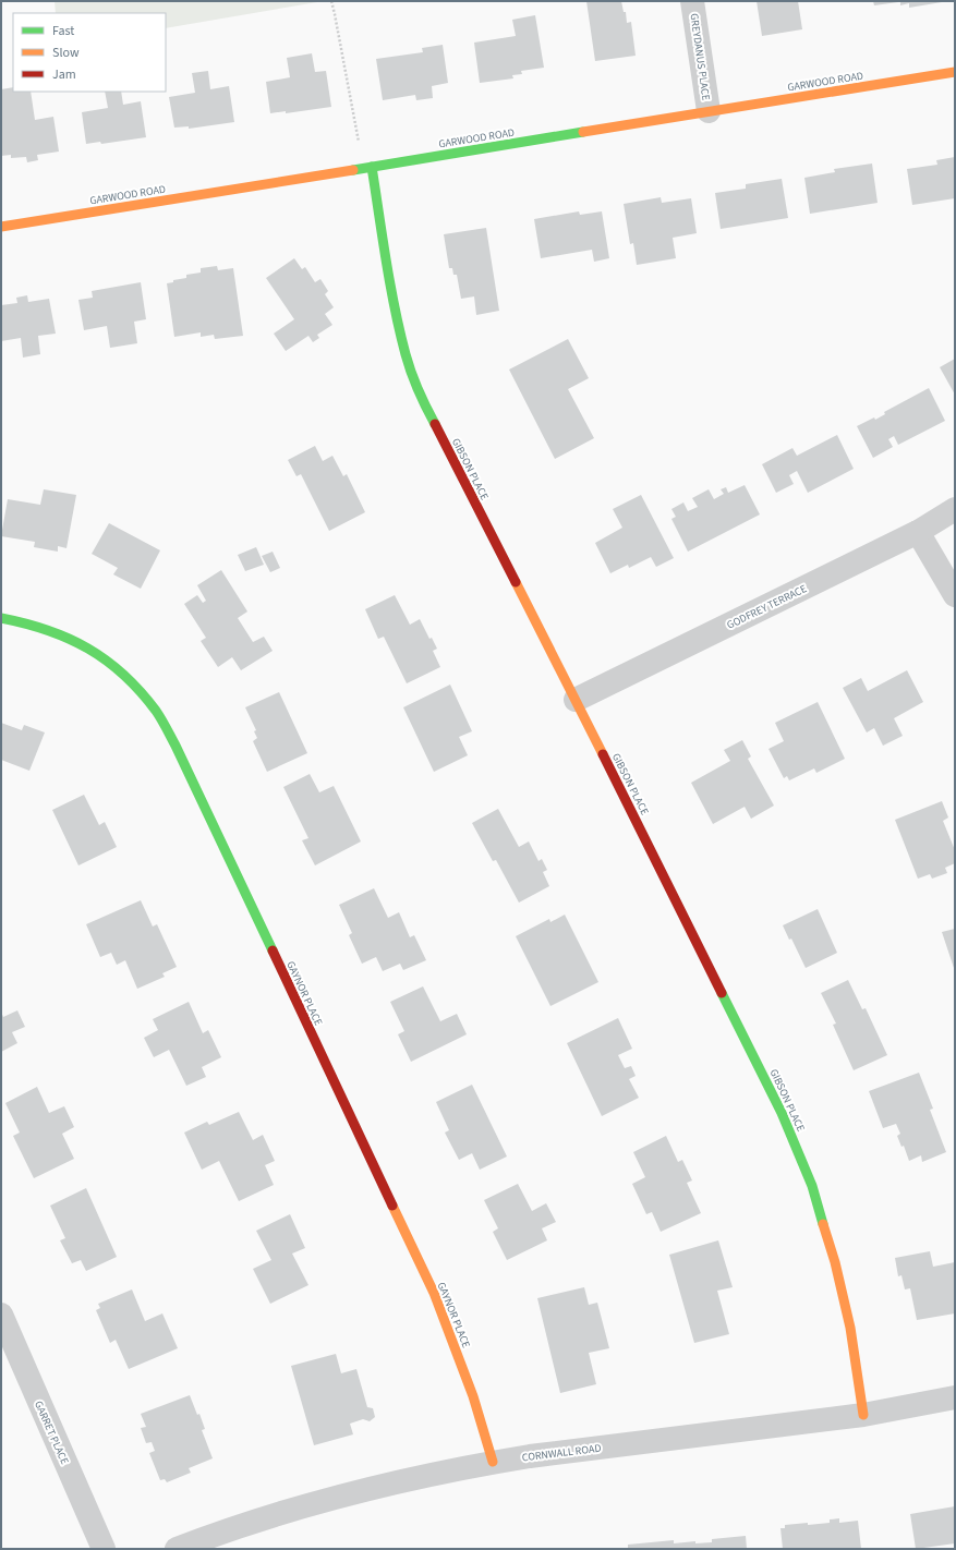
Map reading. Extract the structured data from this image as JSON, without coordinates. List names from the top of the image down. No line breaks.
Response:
{"streets":{"street":["GREYDANUS PLACE","GARWOOD ROAD","GIBSON PLACE","GODFREY TERRACE","GAYNOR PLACE","GARRET PLACE","CORNWALL ROAD"]},"crossings":[["GREYDANUS PLACE","GARWOOD ROAD"],["GARWOOD ROAD","GIBSON PLACE"],["GIBSON PLACE","GODFREY TERRACE"],["GIBSON PLACE","CORNWALL ROAD"],["GAYNOR PLACE","CORNWALL ROAD"]],"legend":["Fast","Slow","Jam"]}
